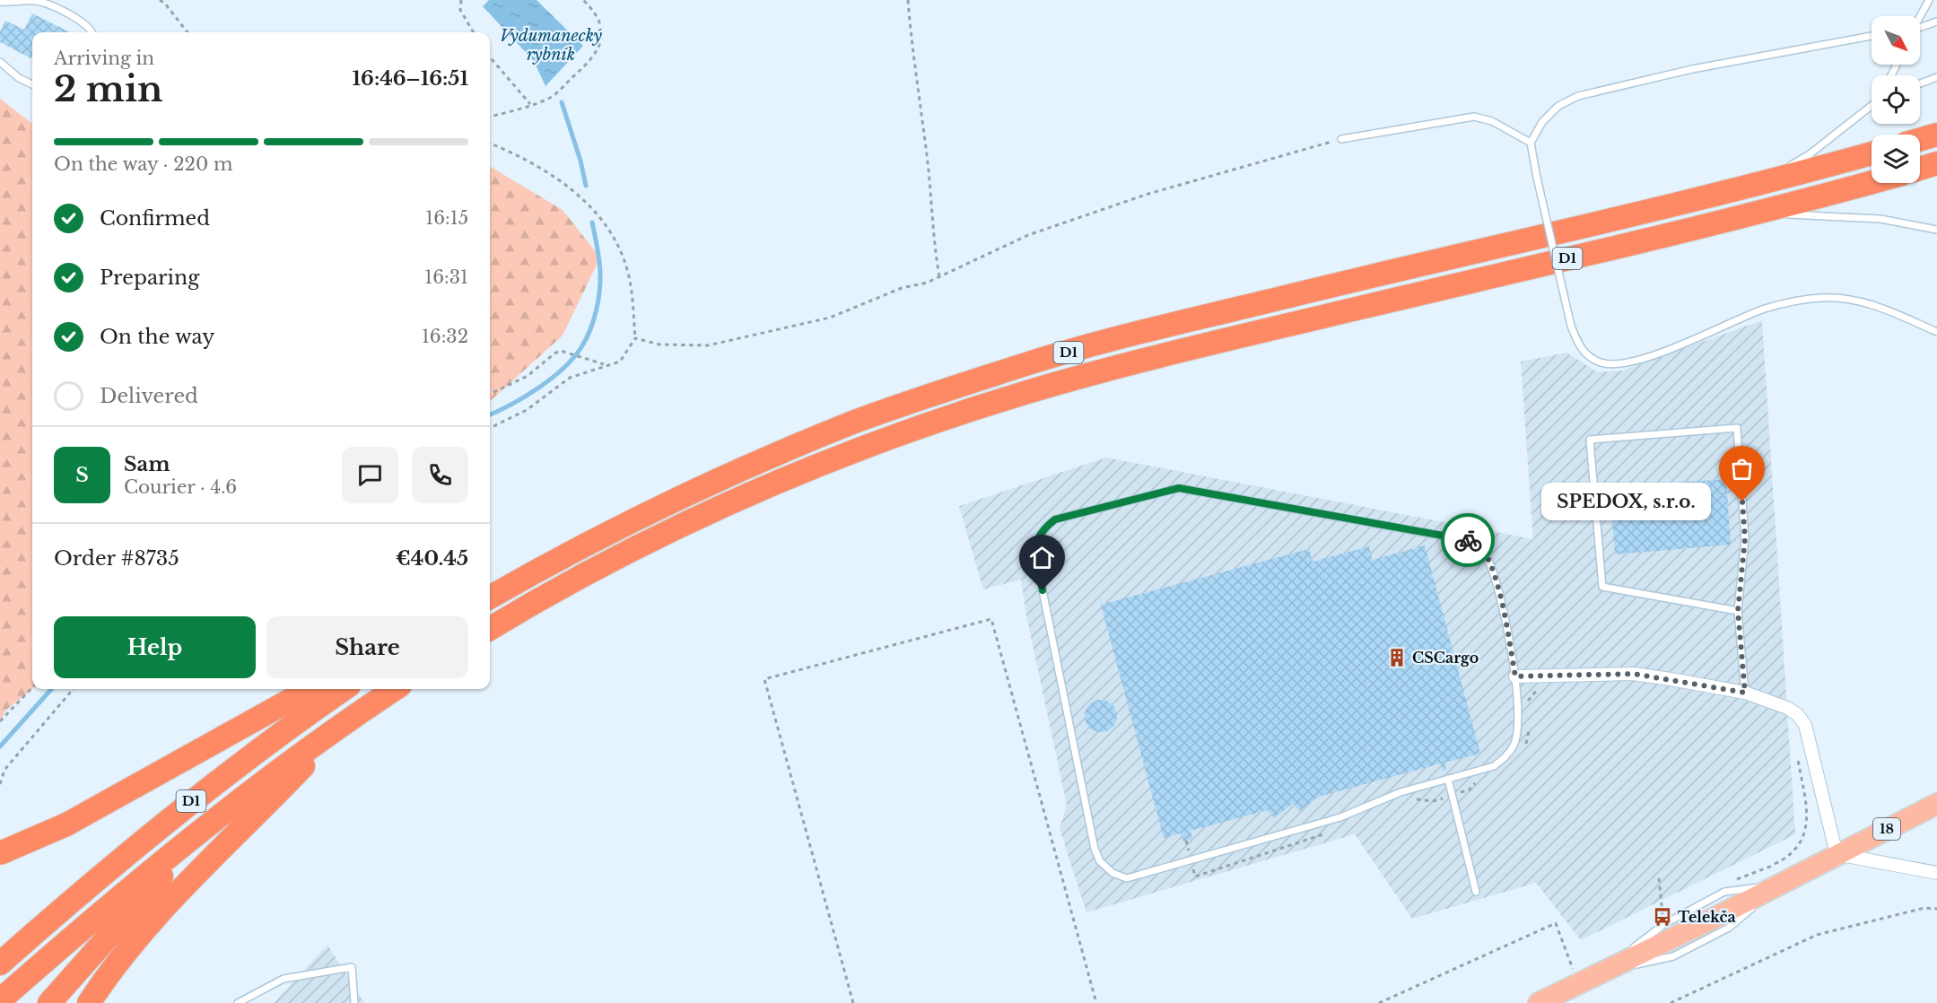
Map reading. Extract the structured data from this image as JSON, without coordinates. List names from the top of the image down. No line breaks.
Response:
{"streets":{"highway":["D1"],"main road":["18"]},"water":["Vydumanecký rybník"],"places":{"other":["SPEDOX, s.r.o."],"building":["CSCargo"],"bus stop":["Telekča"]},"north":"bottom right","page":{"heading":["2 min","Arriving in","16:46–16:51"],"panel":["Sam","Courier · 4.6","Order #8735","€40.45"],"bar":"On the way · 220 m","list":[["Confirmed","16:15"],["Preparing","16:31"],["On the way","16:32"],"Delivered"],"round":"S","bubble":"SPEDOX, s.r.o.","buttons":["Help","Share"]}}
